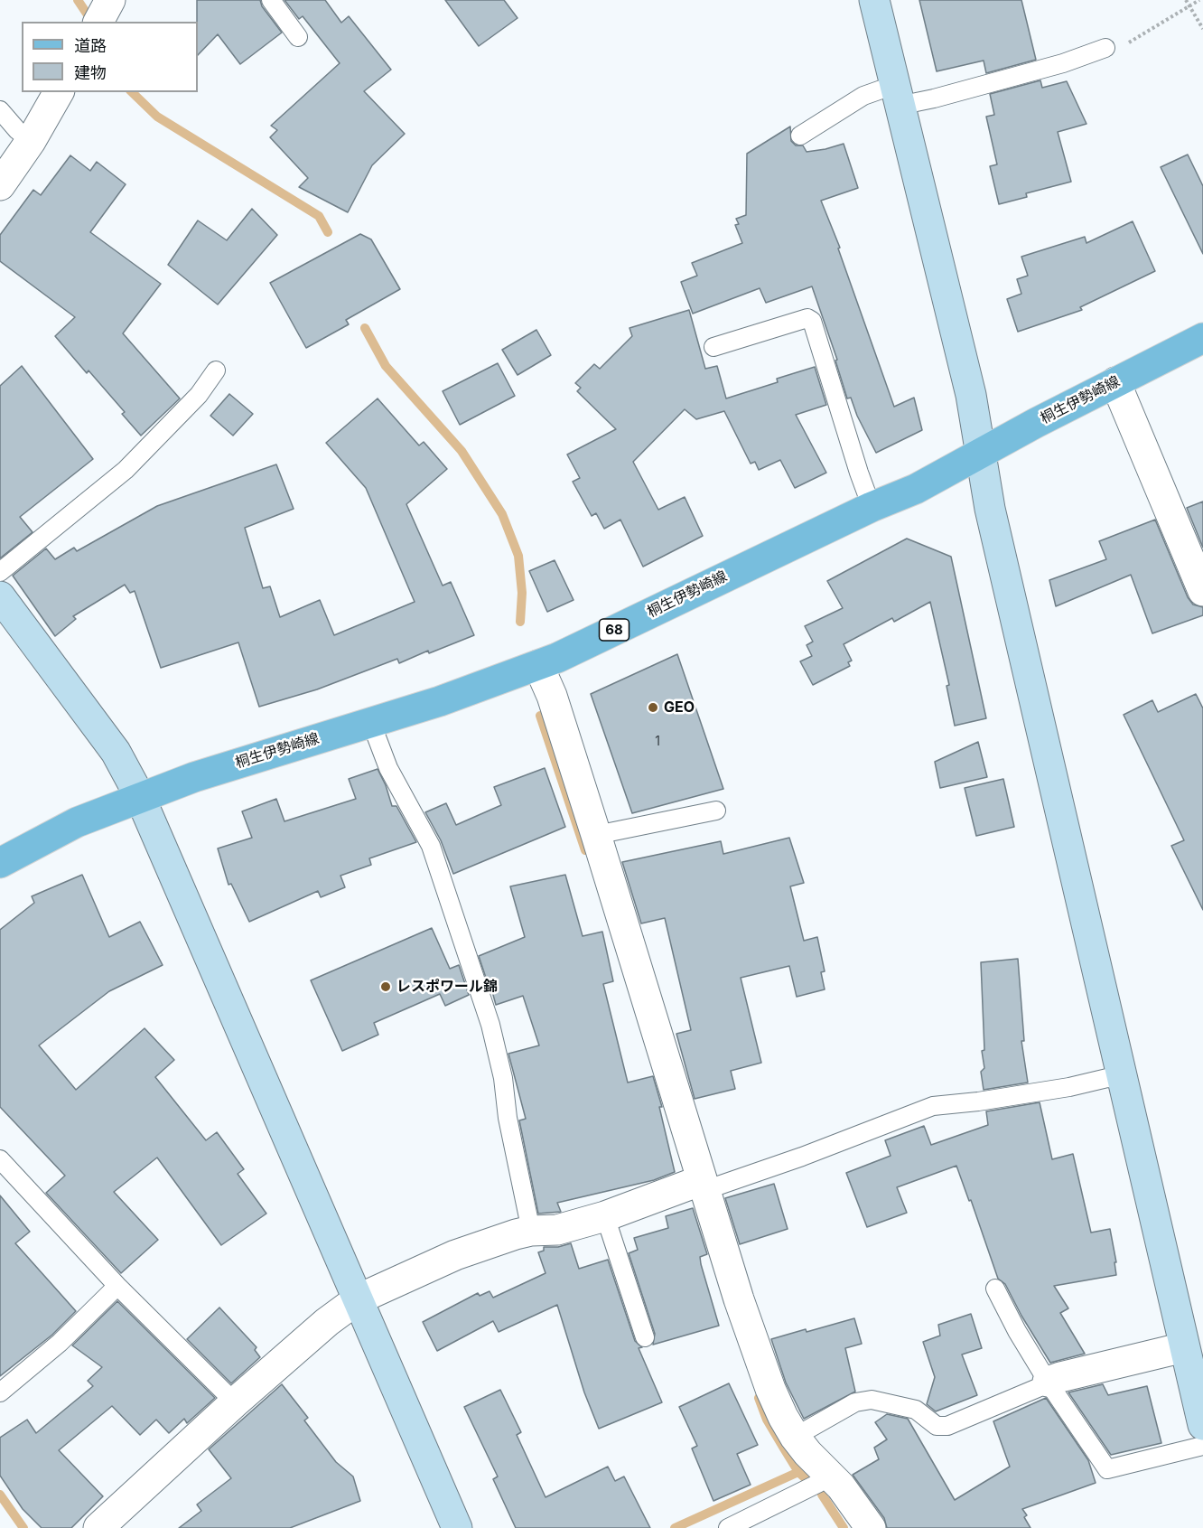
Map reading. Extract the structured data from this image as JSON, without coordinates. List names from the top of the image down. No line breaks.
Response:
{"streets":{"main road":["桐生伊勢崎線","68"]},"places":["GEO","レスポワール錦"],"house_numbers":["1"],"legend":["道路","建物"]}
